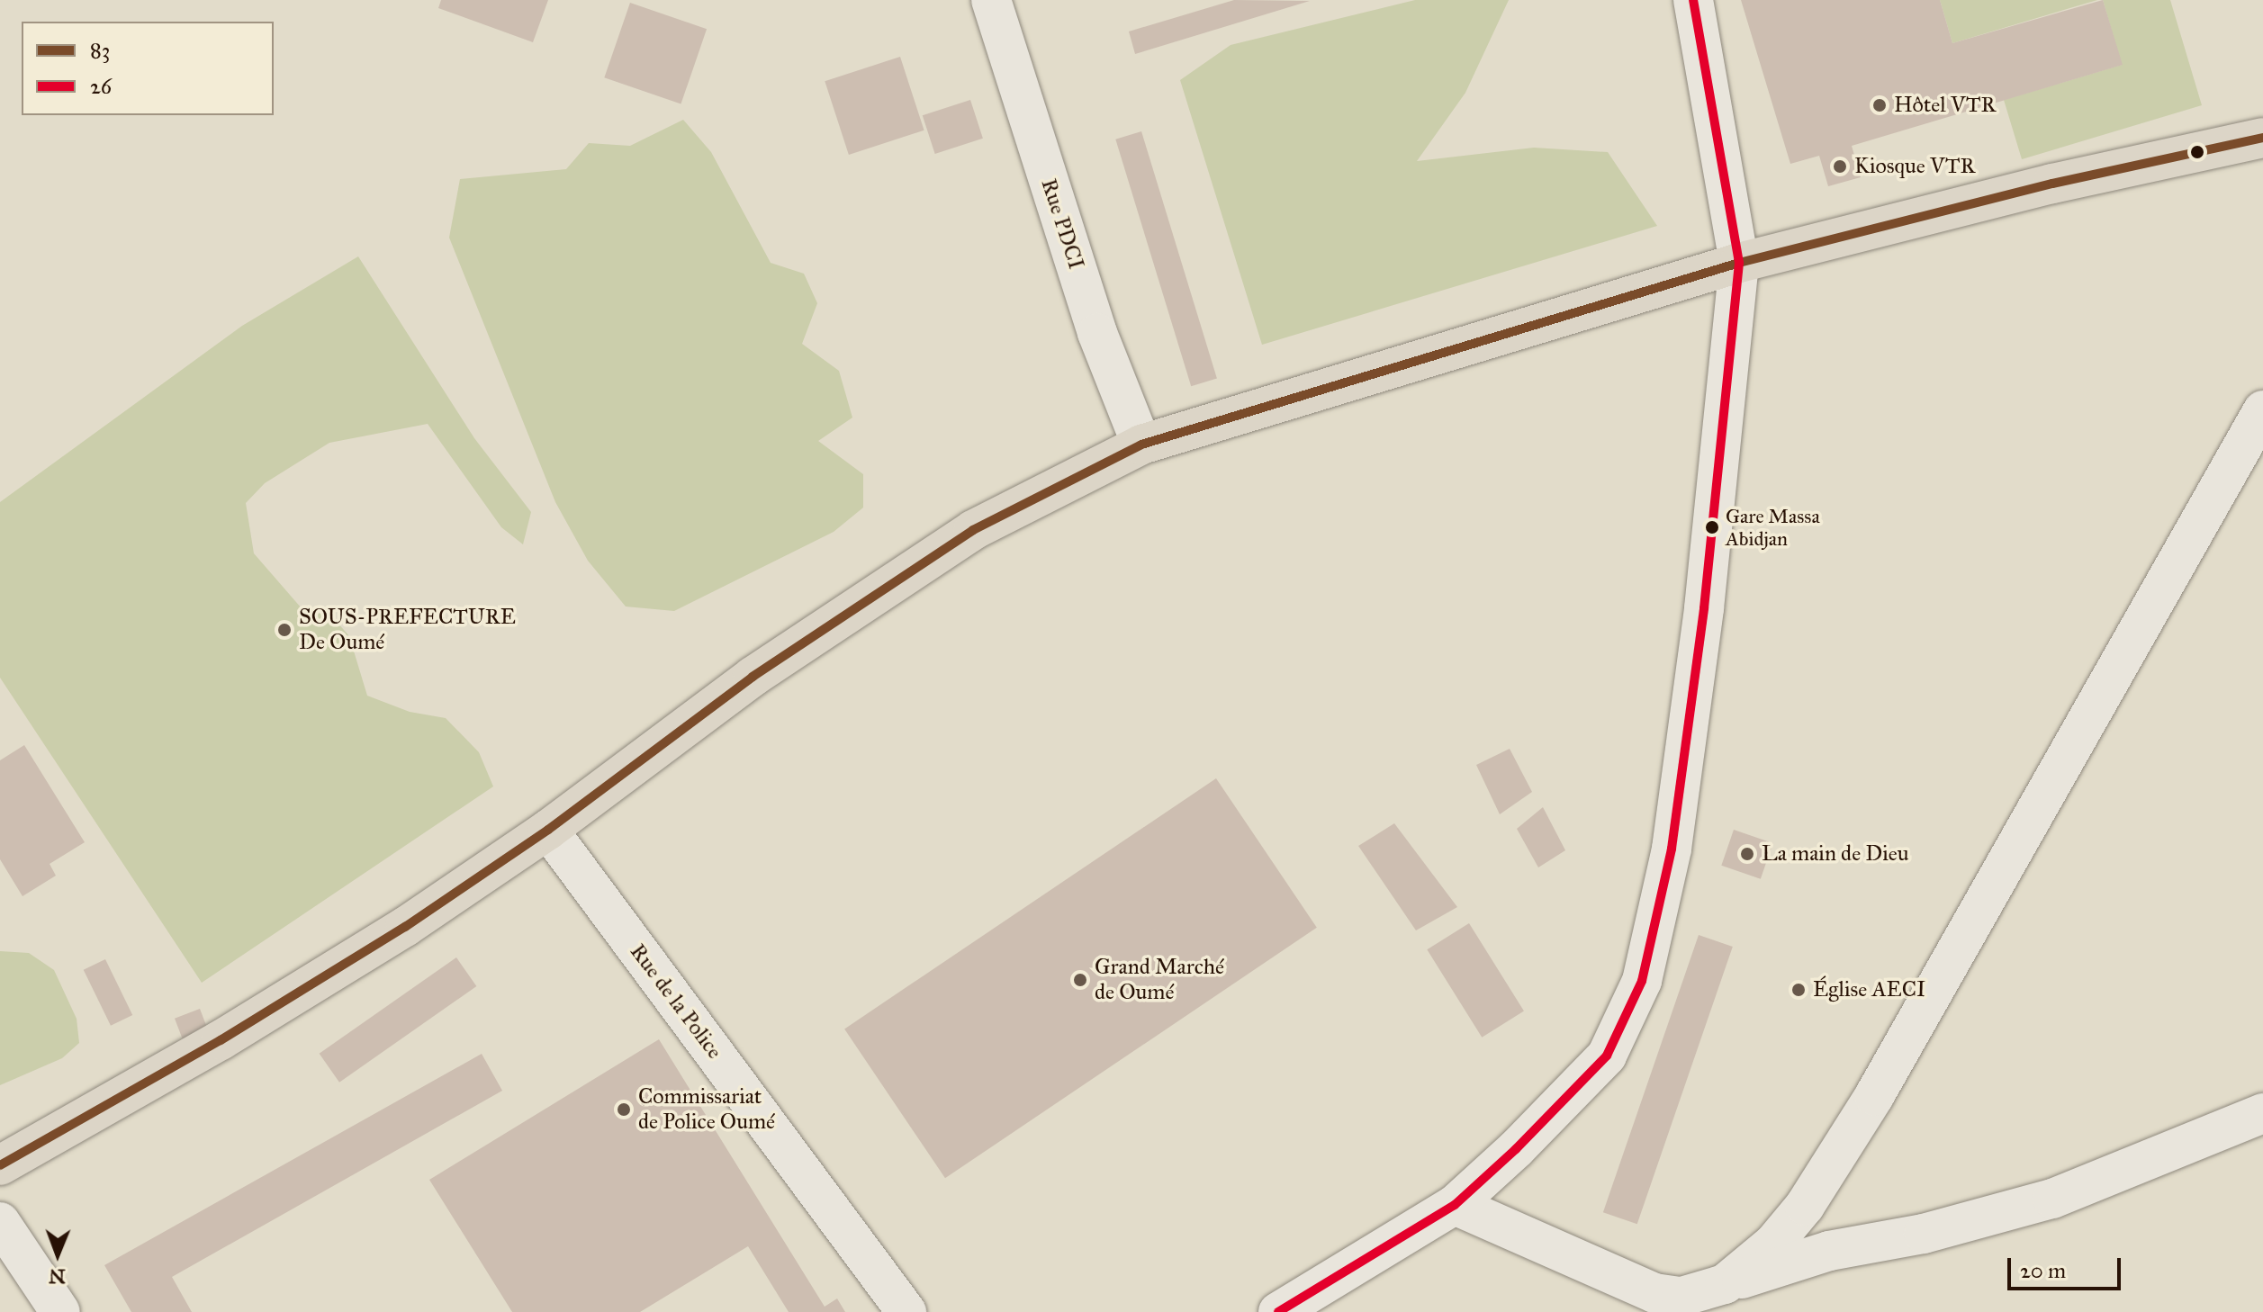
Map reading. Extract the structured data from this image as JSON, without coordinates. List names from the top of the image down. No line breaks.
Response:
{"streets":{"street":["Rue PDCI","Rue de la Police"]},"places":["Hôtel VTR","Kiosque VTR","Gare Massa Abidjan","SOUS-PREFECTURE De Oumé","La main de Dieu","Grand Marché de Oumé","Église AECI","Commissariat de Police Oumé"],"lines":["transit line 26","transit line 83"],"legend":["83","26"],"scale_bar":"20 m","north":"bottom"}
